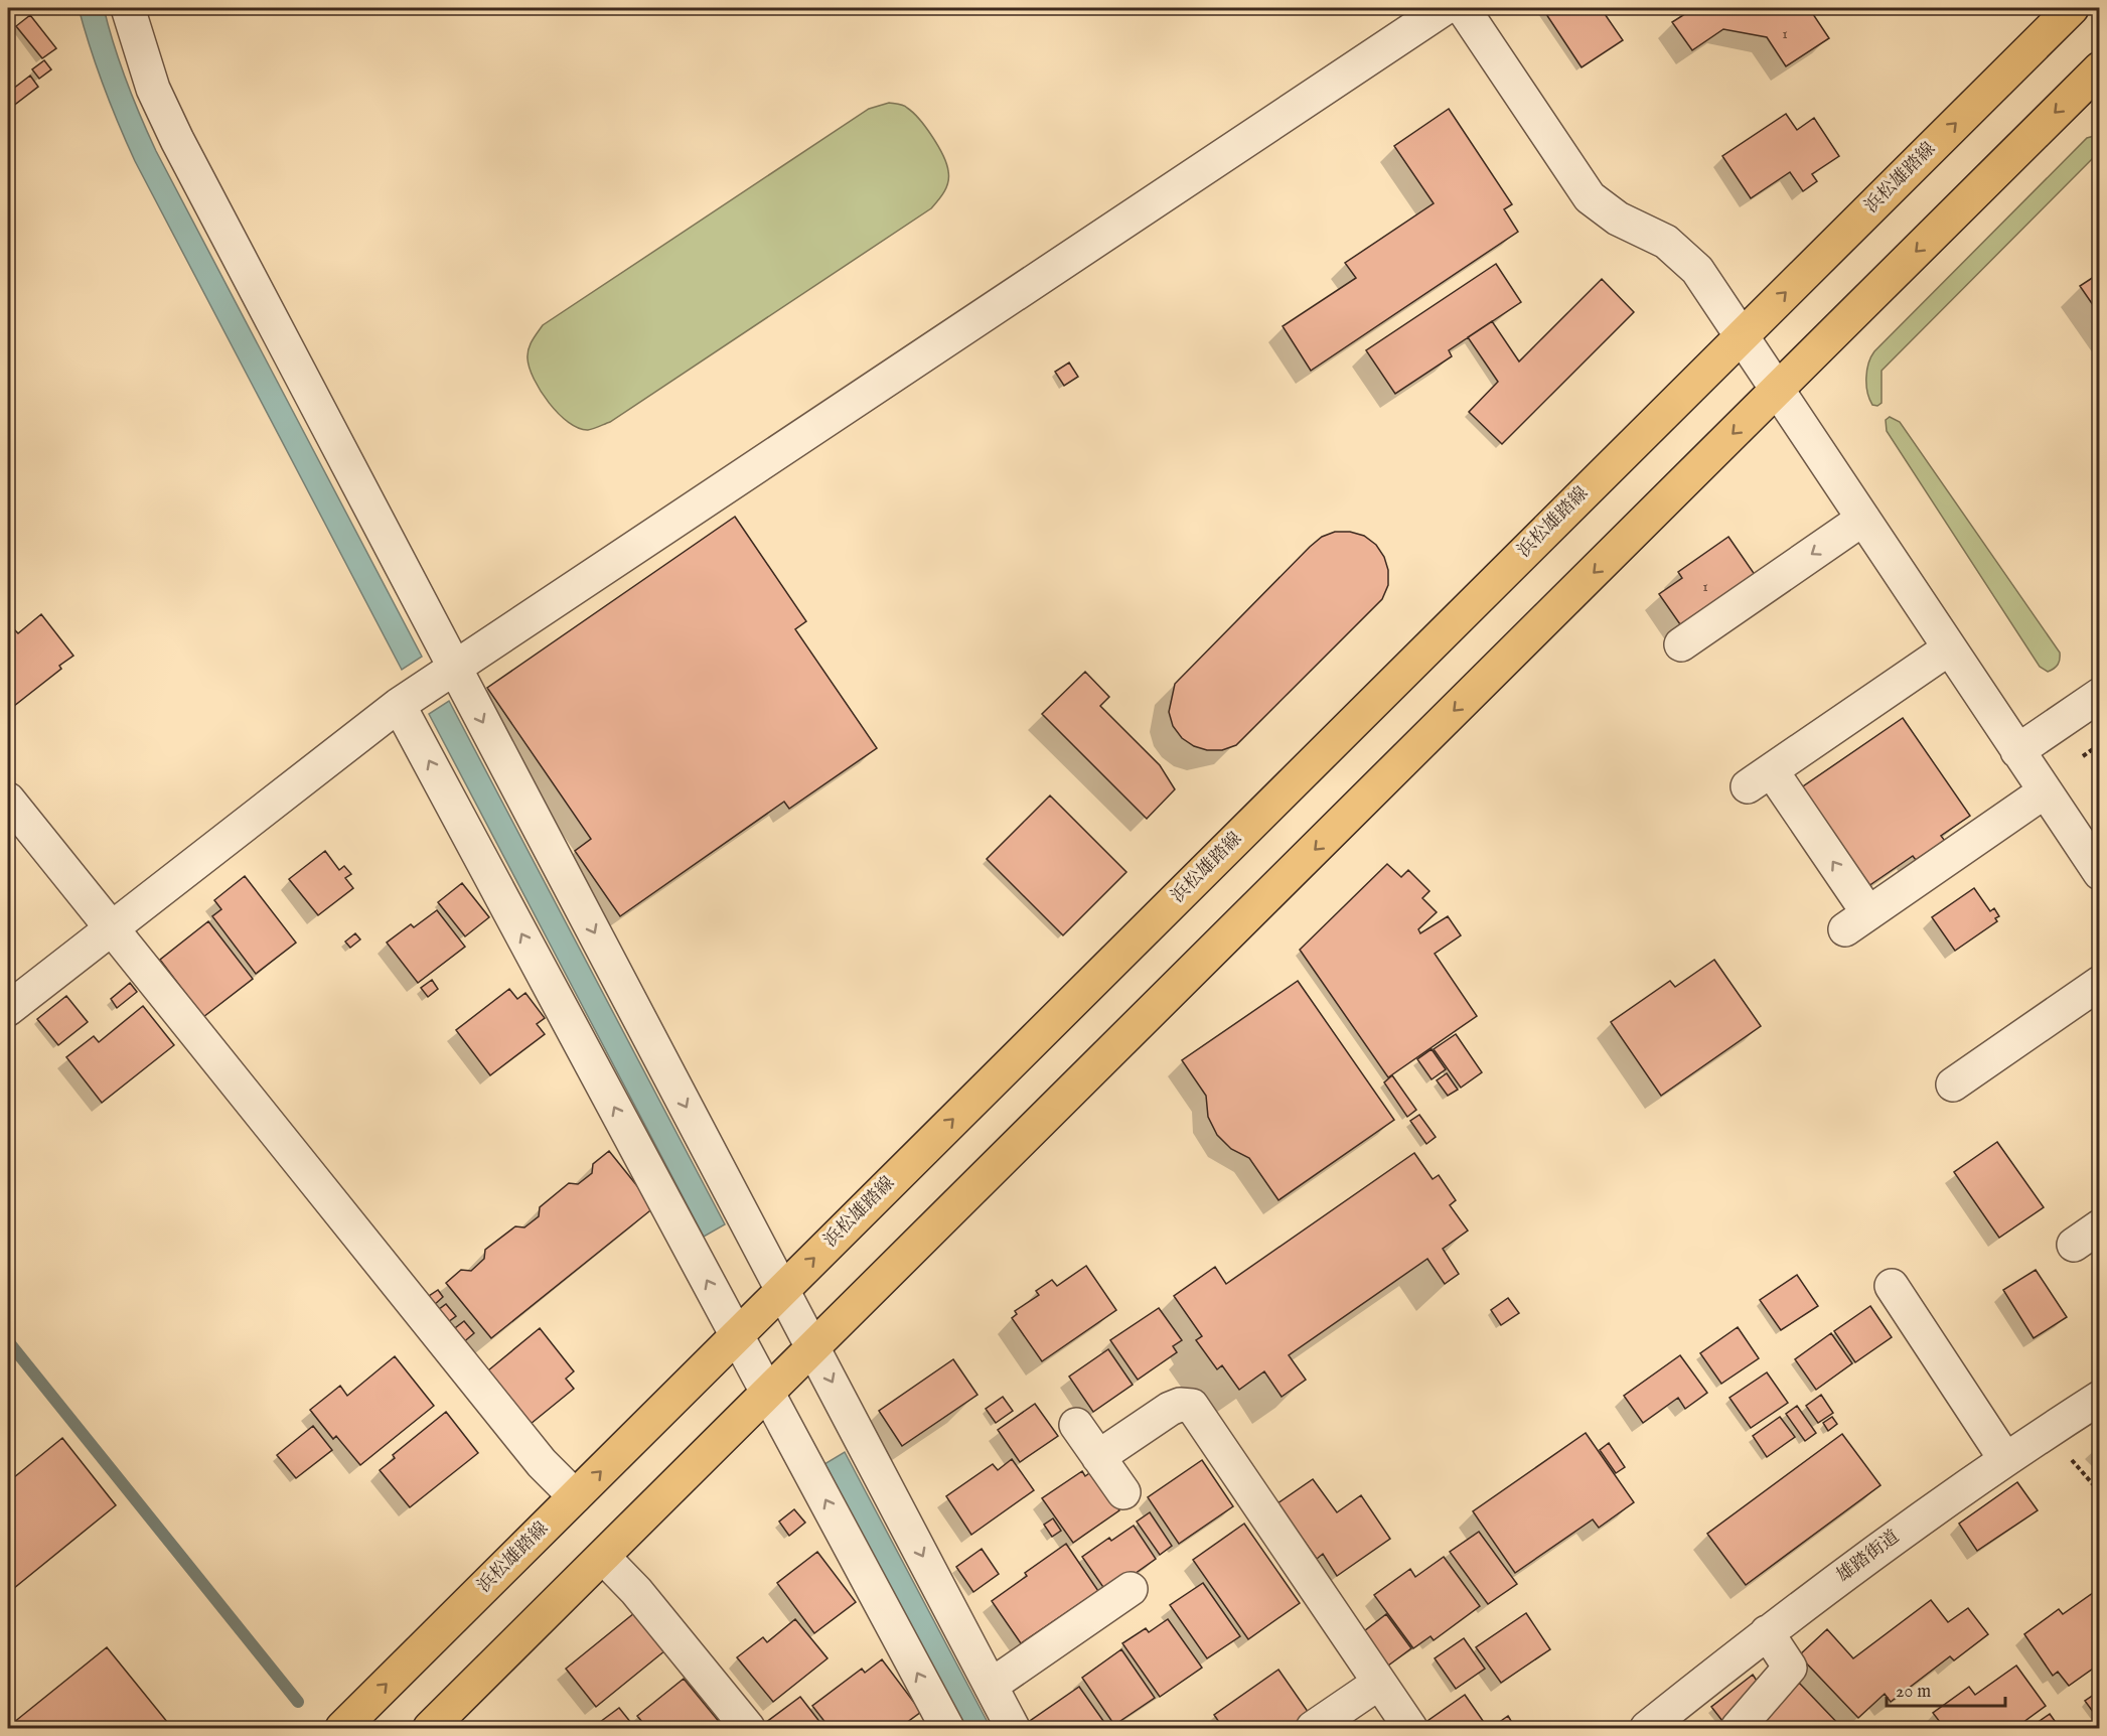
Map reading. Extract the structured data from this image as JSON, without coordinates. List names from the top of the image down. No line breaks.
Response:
{"streets":{"main road":["浜松雄踏線"],"street":["雄踏街道"]},"house_numbers":["1","1"],"scale_bar":"20 m"}
